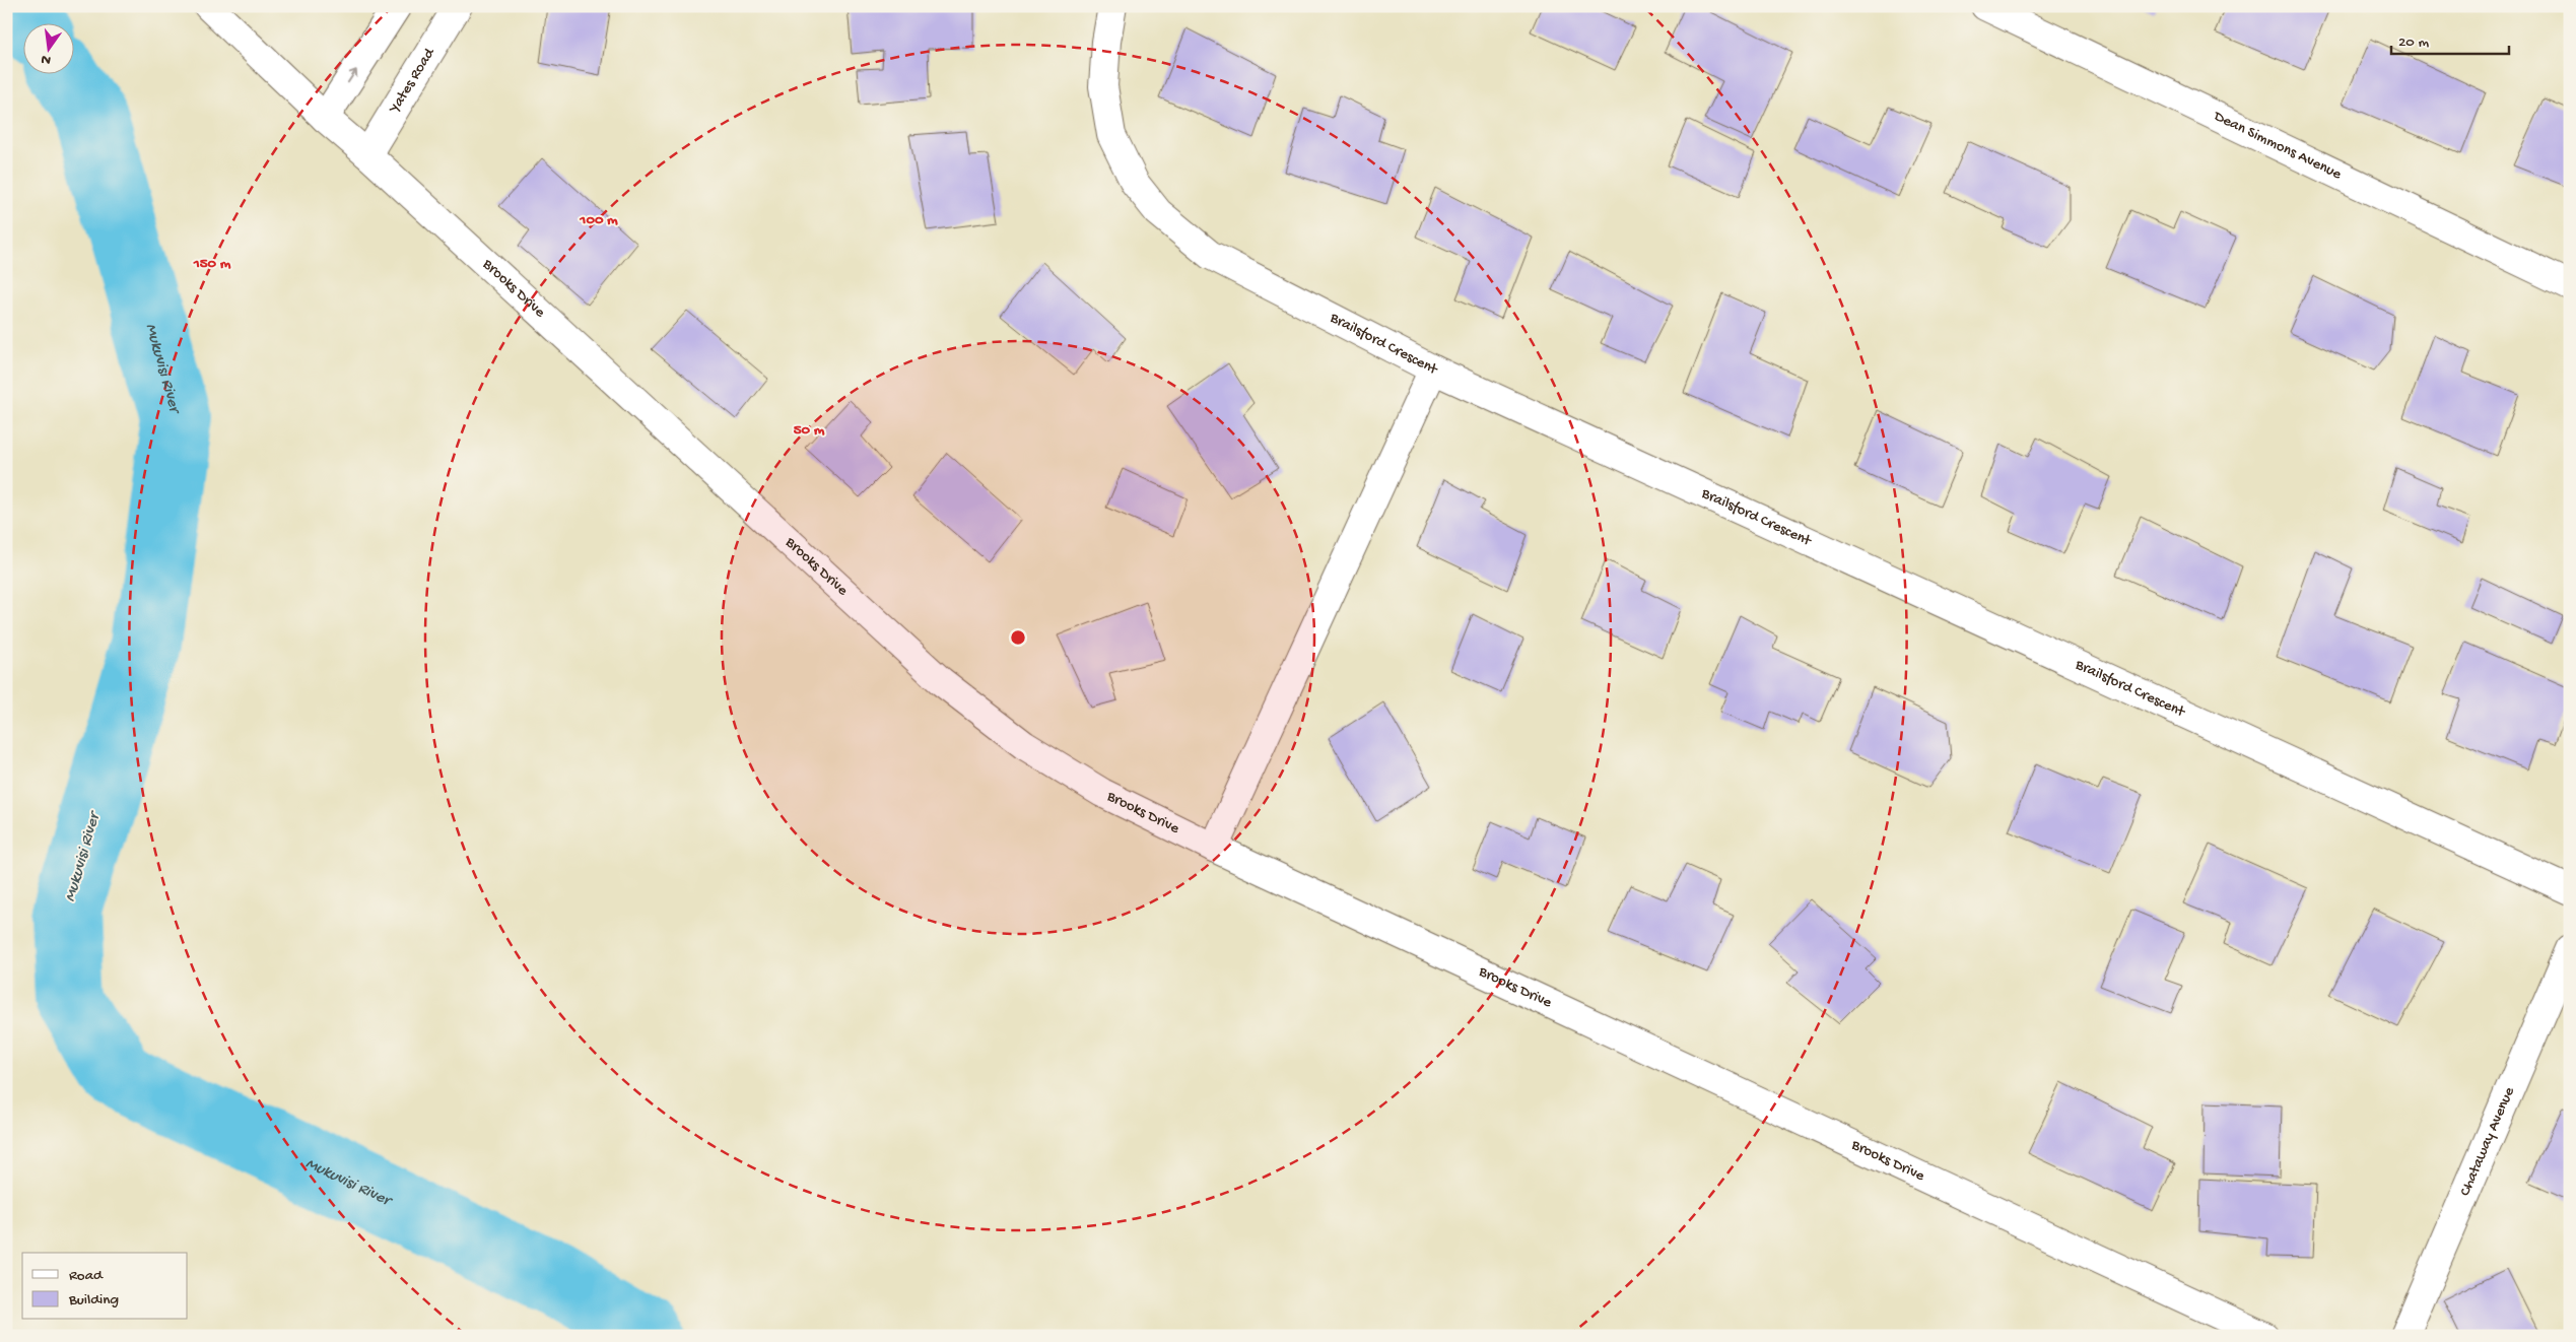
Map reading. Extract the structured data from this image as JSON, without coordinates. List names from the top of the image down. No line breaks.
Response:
{"streets":{"street":["Yates Road","Dean Simmons Avenue","Brooks Drive","Brailsford Crescent","Chataway Avenue"]},"crossings":[["Yates Road","Brooks Drive"]],"water":["Mukuvisi River"],"legend":["Road","Building"],"scale_bar":"20 m","north":"bottom","rings":["100 m","150 m","50 m"]}
